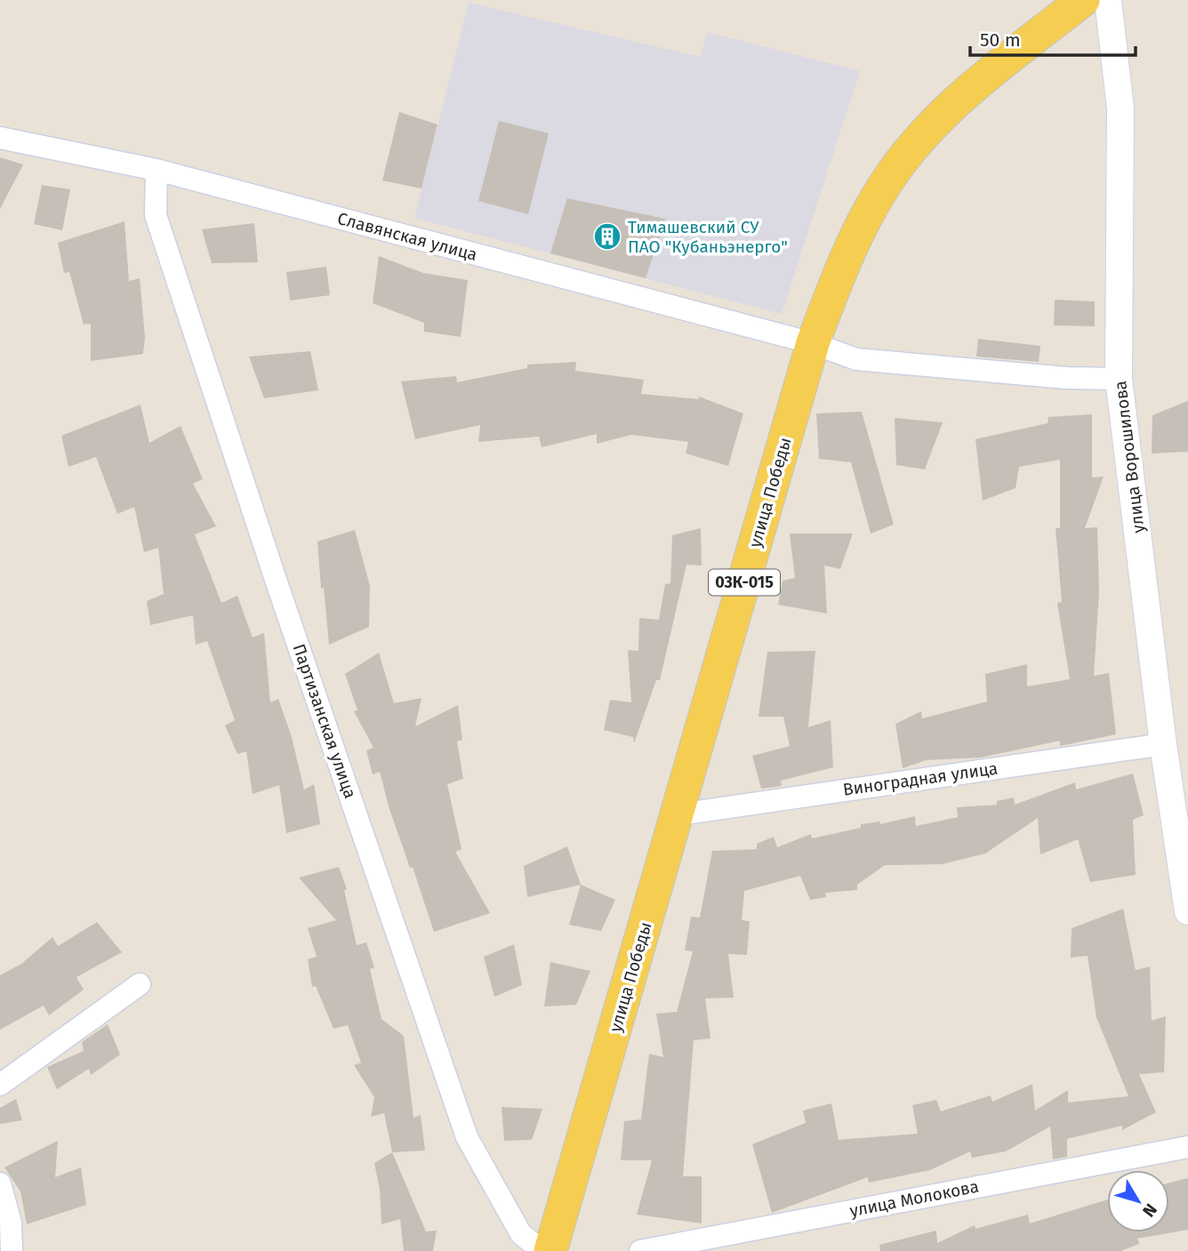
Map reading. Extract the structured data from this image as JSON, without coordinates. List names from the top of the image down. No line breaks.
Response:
{"streets":{"main road":["улица Победы","03К-015"],"street":["Славянская улица","улица Ворошилова","Партизанская улица","Виноградная улица","улица Молокова"]},"crossings":[["Славянская улица","улица Ворошилова"],["Славянская улица","улица Победы"],["Славянская улица","Партизанская улица"],["улица Ворошилова","Виноградная улица"],["улица Победы","Виноградная улица"]],"places":{"building":["Тимашевский СУ ПАО \"Кубаньэнерго\""]},"scale_bar":"50 m","north":"bottom right"}
